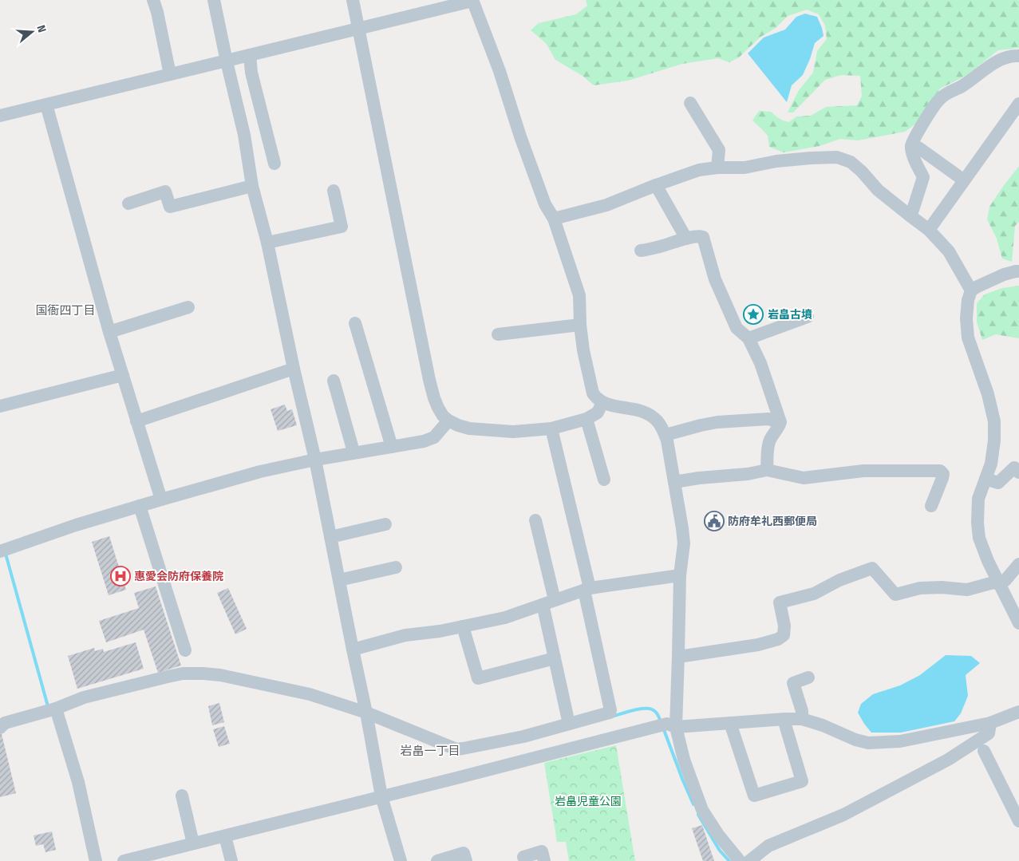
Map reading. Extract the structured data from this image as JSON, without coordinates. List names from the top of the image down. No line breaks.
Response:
{"districts":["国衙四丁目","岩畠一丁目"],"parks":["岩畠児童公園"],"places":{"place":["岩畠古墳"],"public building":["防府牟礼西郵便局"],"hospital":["惠愛会防府保養院"]},"north":"right"}
